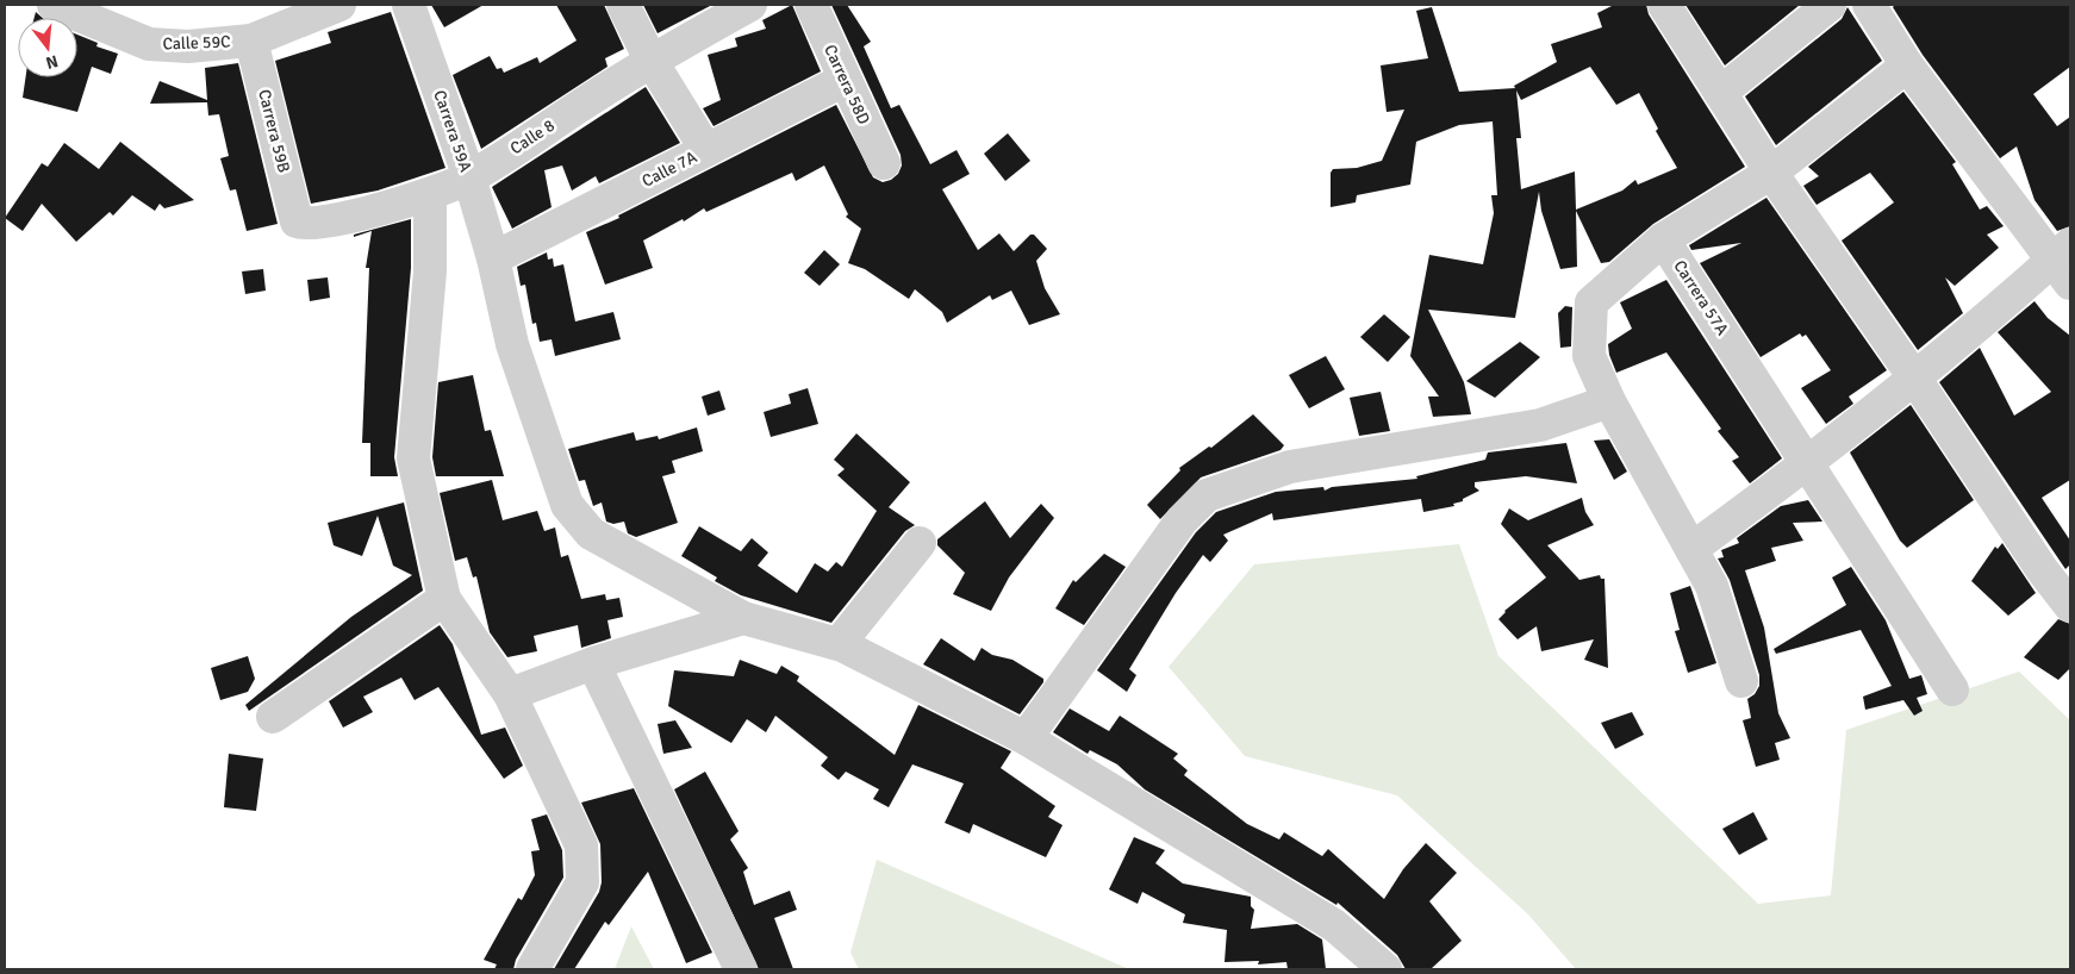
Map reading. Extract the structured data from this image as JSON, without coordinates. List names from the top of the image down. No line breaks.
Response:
{"streets":{"street":["Calle 59C","Carrera 58D","Carrera 59B","Carrera 59A","Calle 8","Calle 7A","Carrera 57A"]},"crossings":[["Calle 59C","Carrera 59B"],["Carrera 58D","Calle 7A"],["Carrera 59B","Calle 8"],["Carrera 59A","Calle 8"],["Carrera 59A","Calle 7A"]],"north":"bottom"}
